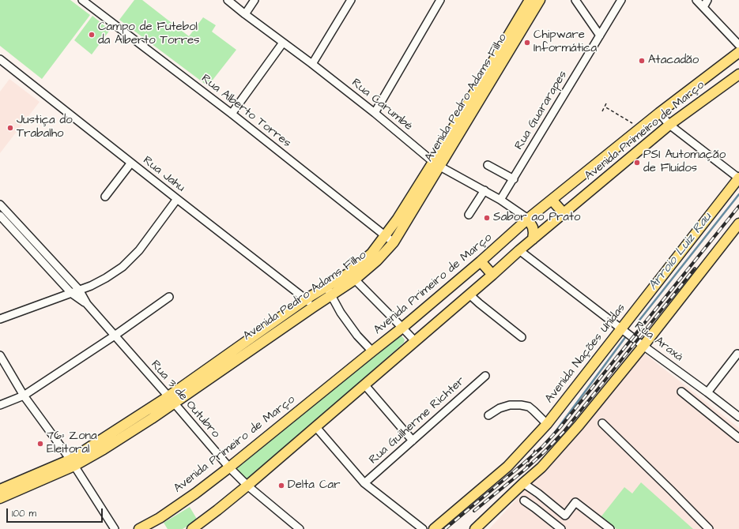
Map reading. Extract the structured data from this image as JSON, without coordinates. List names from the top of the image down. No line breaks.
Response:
{"streets":{"main road":["Avenida Pedro Adams Filho","Avenida Primeiro de Março","Avenida Nações Unidas"],"street":["Rua Carumbé","Rua Guararapes","Rua Alberto Torres","Rua Jahu","Rua Araxá","Rua 3 de Outubro","Rua Guilherme Richter"]},"crossings":[["Avenida Pedro Adams Filho","Rua Carumbé"],["Avenida Pedro Adams Filho","Rua Alberto Torres"],["Avenida Pedro Adams Filho","Rua Jahu"],["Avenida Pedro Adams Filho","Rua 3 de Outubro"],["Rua Carumbé","Rua Guararapes"],["Rua Carumbé","Avenida Primeiro de Março"],["Avenida Primeiro de Março","Rua Araxá"],["Avenida Primeiro de Março","Rua 3 de Outubro"],["Rua Araxá","Avenida Nações Unidas"]],"water":["Arroio Luiz Rau"],"places":["Campo de Futebol da Alberto Torres","Chipware Informática","Atacadão","Justiça do Trabalho","PSI Automação de Fluídos","Sabor ao Prato","76ª Zona Eleitoral","Delta Car"],"scale_bar":"100 m"}
